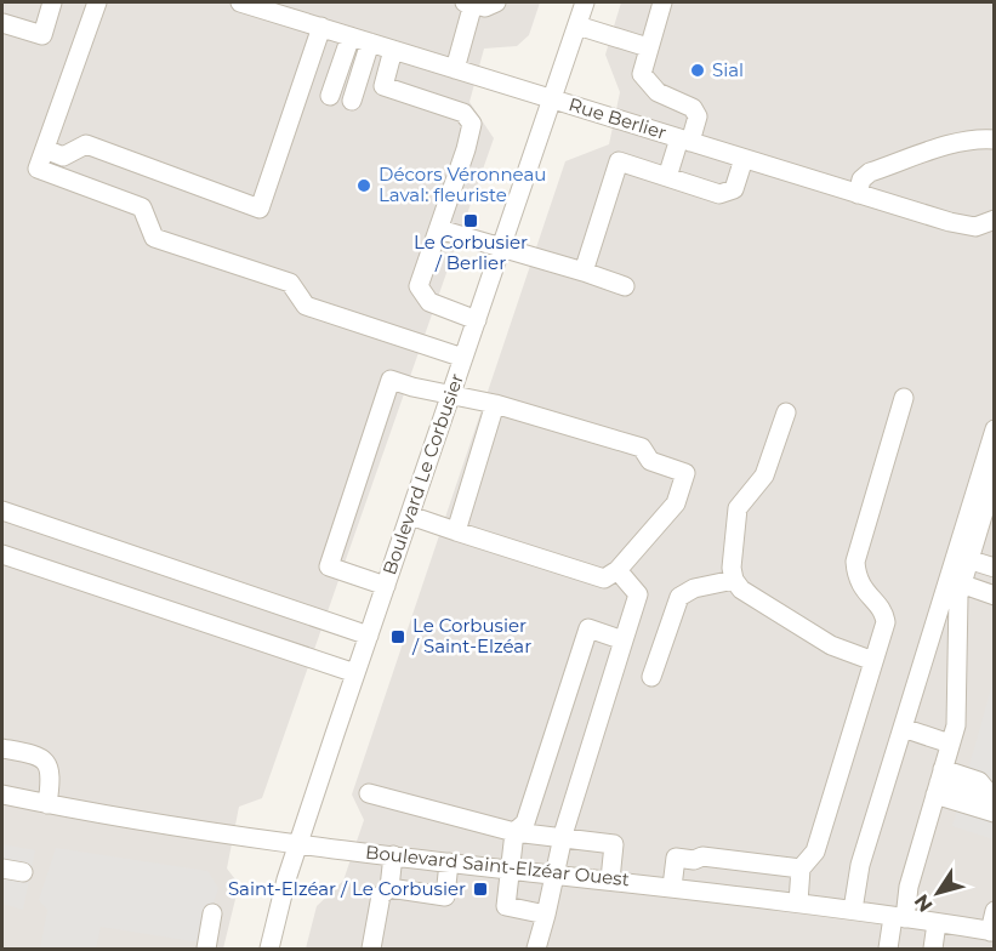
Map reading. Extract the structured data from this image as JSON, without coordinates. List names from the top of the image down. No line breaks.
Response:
{"streets":{"street":["Rue Berlier","Boulevard Le Corbusier","Boulevard Saint-Elzéar Ouest"]},"crossings":[["Rue Berlier","Boulevard Le Corbusier"],["Boulevard Le Corbusier","Boulevard Saint-Elzéar Ouest"]],"places":{"other":["Sial","Décors Véronneau Laval: fleuriste"],"transit":["Le Corbusier / Berlier","Le Corbusier / Saint-Elzéar","Saint-Elzéar / Le Corbusier"]},"north":"bottom left"}
